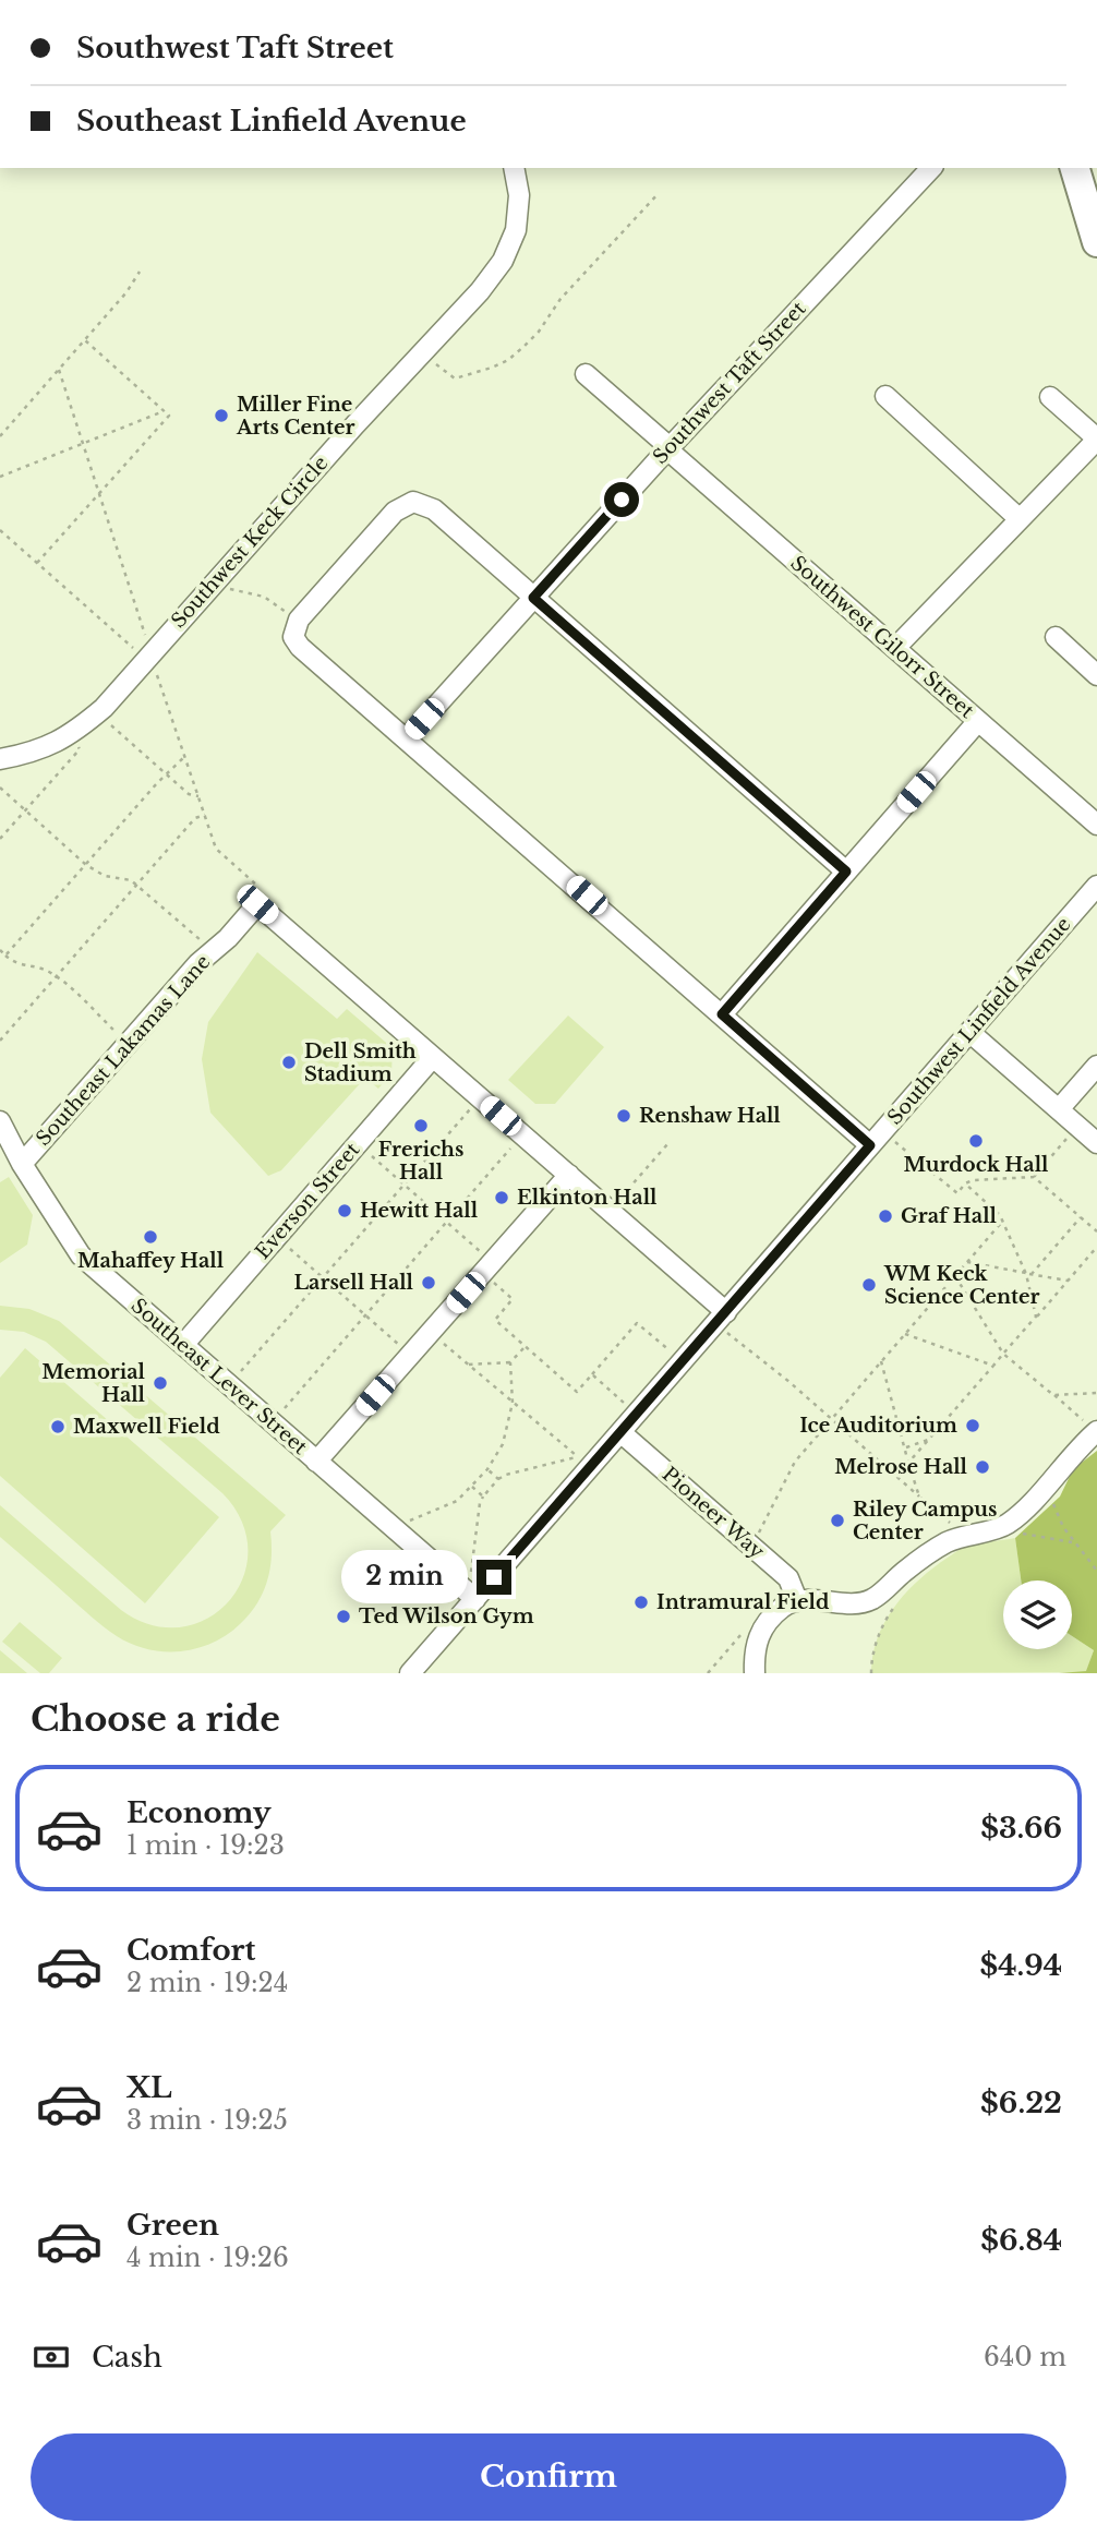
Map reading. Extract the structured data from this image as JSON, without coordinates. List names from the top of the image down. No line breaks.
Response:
{"streets":{"street":["Southwest Taft Street","Southwest Keck Circle","Southwest Gilorr Street","Southwest Linfield Avenue","Southeast Lakamas Lane","Everson Street","Southeast Lever Street","Pioneer Way"]},"crossings":[["Southwest Taft Street","Southwest Gilorr Street"],["Southwest Linfield Avenue","Southeast Lever Street"],["Southwest Linfield Avenue","Pioneer Way"],["Southeast Lakamas Lane","Everson Street"],["Southeast Lakamas Lane","Southeast Lever Street"],["Everson Street","Southeast Lever Street"]],"places":["Miller Fine Arts Center","Dell Smith Stadium","Renshaw Hall","Frerichs Hall","Murdock Hall","Elkinton Hall","Hewitt Hall","Graf Hall","Mahaffey Hall","Larsell Hall","WM Keck Science Center","Memorial Hall","Ice Auditorium","Maxwell Field","Melrose Hall","Riley Campus Center","Intramural Field","Ted Wilson Gym"],"page":{"banner":["Southwest Taft Street","Southeast Linfield Avenue"],"bubble":"2 min","heading":"Choose a ride","list":[{"name":"Economy","note":"1 min · 19:23","value":"$3.66"},{"name":"Comfort","note":"2 min · 19:24","value":"$4.94"},{"name":"XL","note":"3 min · 19:25","value":"$6.22"},{"name":"Green","note":"4 min · 19:26","value":"$6.84"}],"pay":["Cash","640 m"],"buttons":"Confirm"}}
